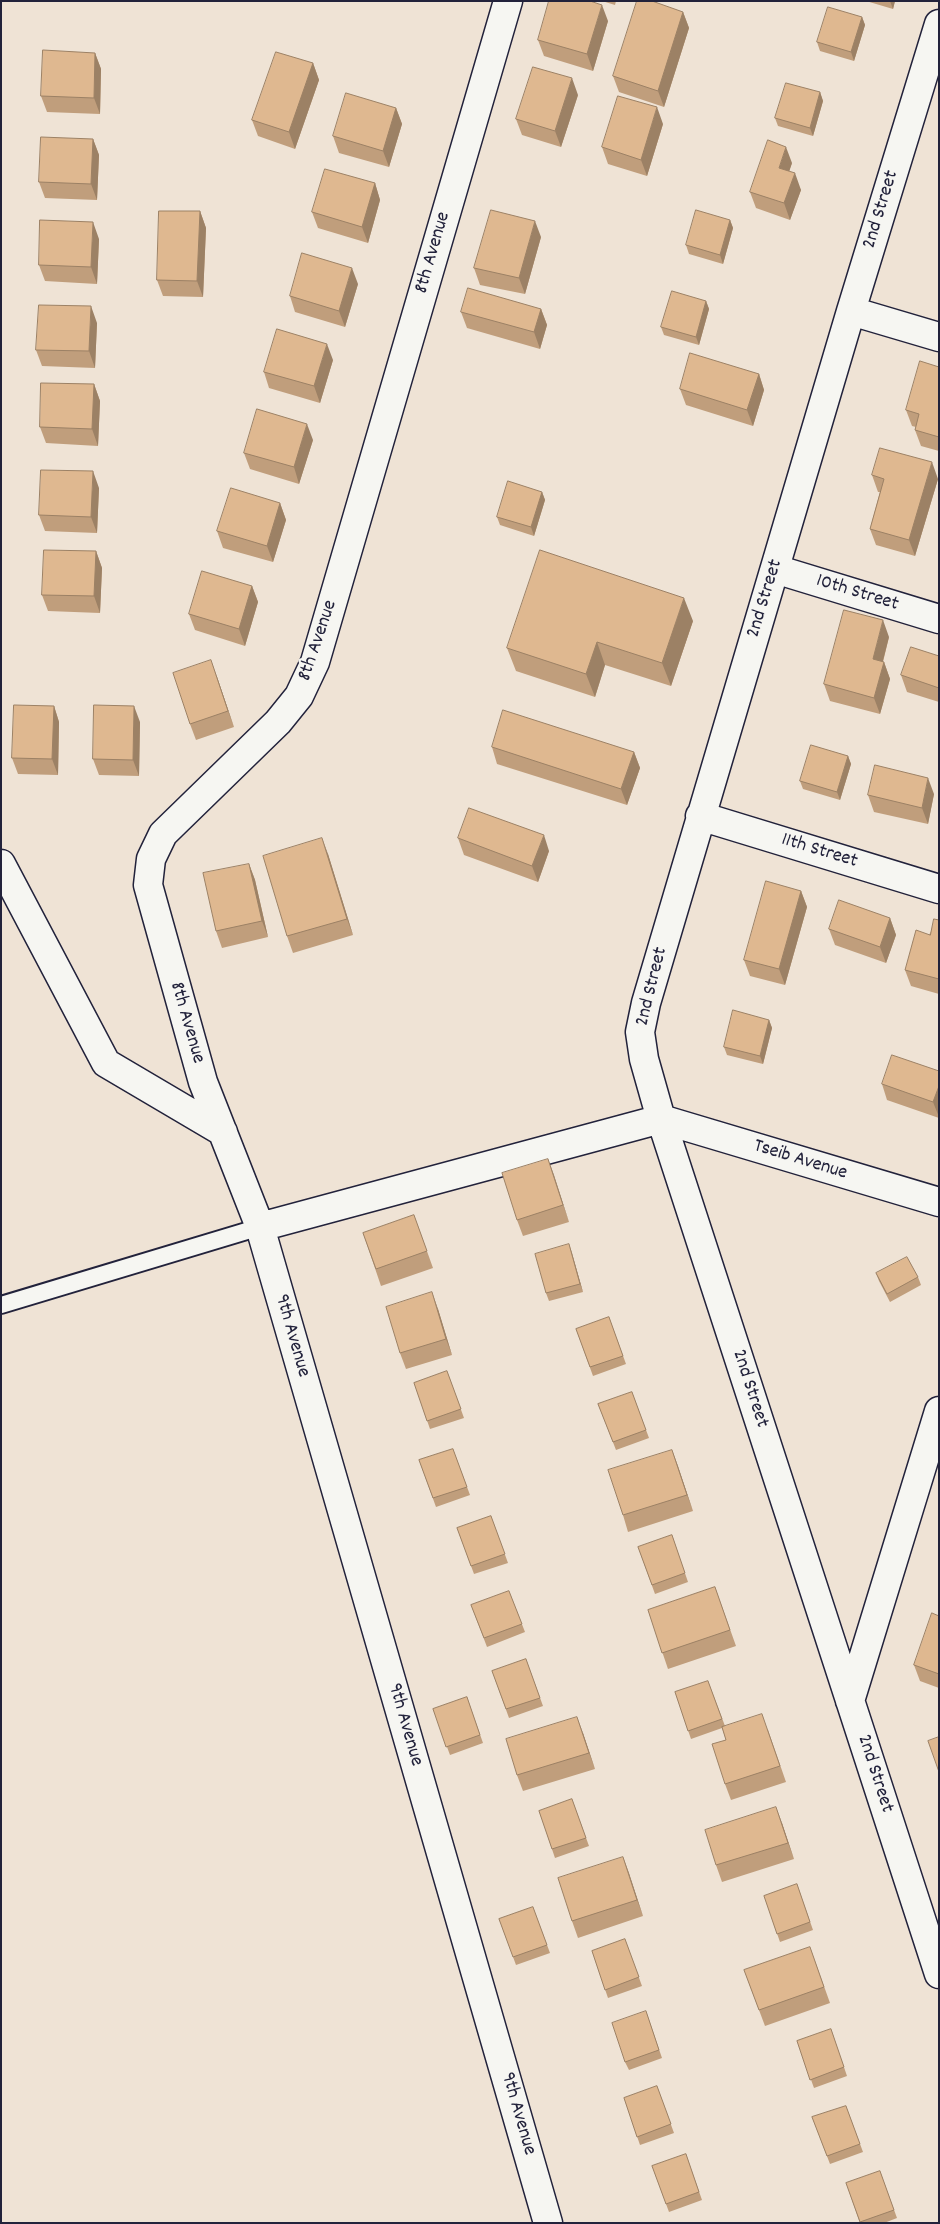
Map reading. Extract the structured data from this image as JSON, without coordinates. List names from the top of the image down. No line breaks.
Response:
{"streets":{"street":["2nd Street","8th Avenue","10th Street","11th Street","Tseib Avenue","9th Avenue"]},"crossings":[["2nd Street","10th Street"],["2nd Street","11th Street"],["2nd Street","Tseib Avenue"],["8th Avenue","9th Avenue"]]}
